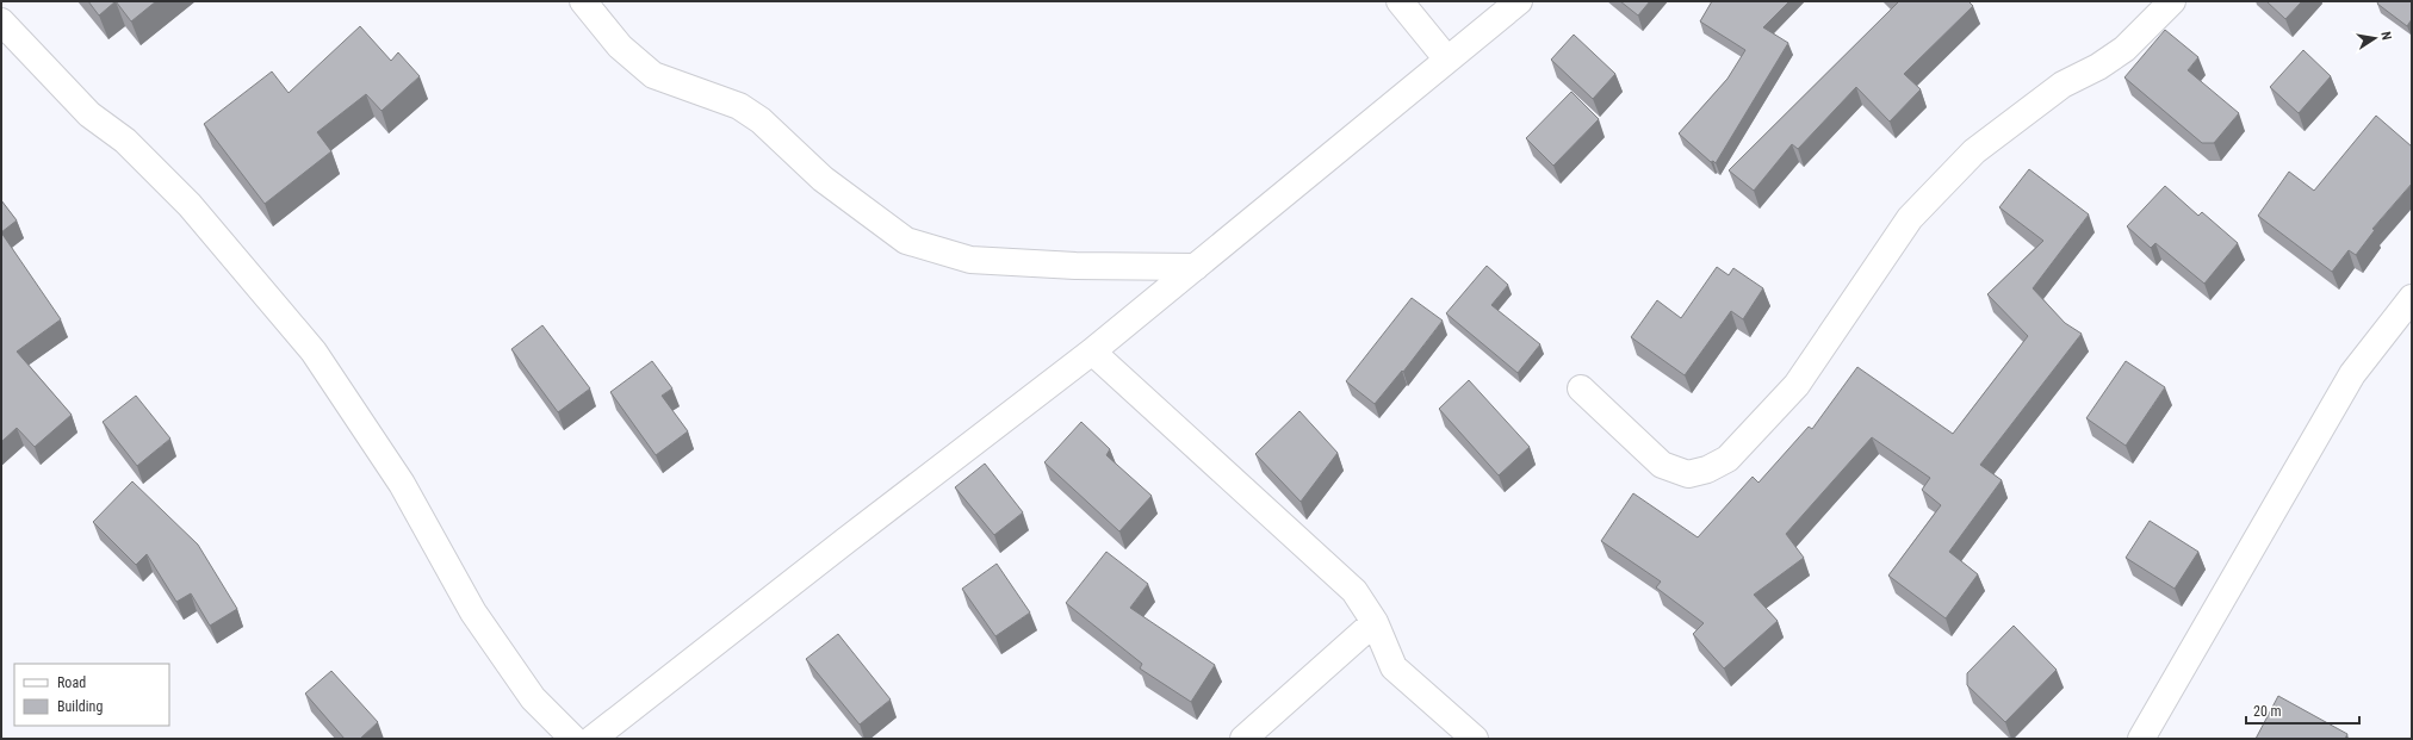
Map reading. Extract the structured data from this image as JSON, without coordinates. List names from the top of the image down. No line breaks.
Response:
{"legend":["Road","Building"],"scale_bar":"20 m","north":"right"}
